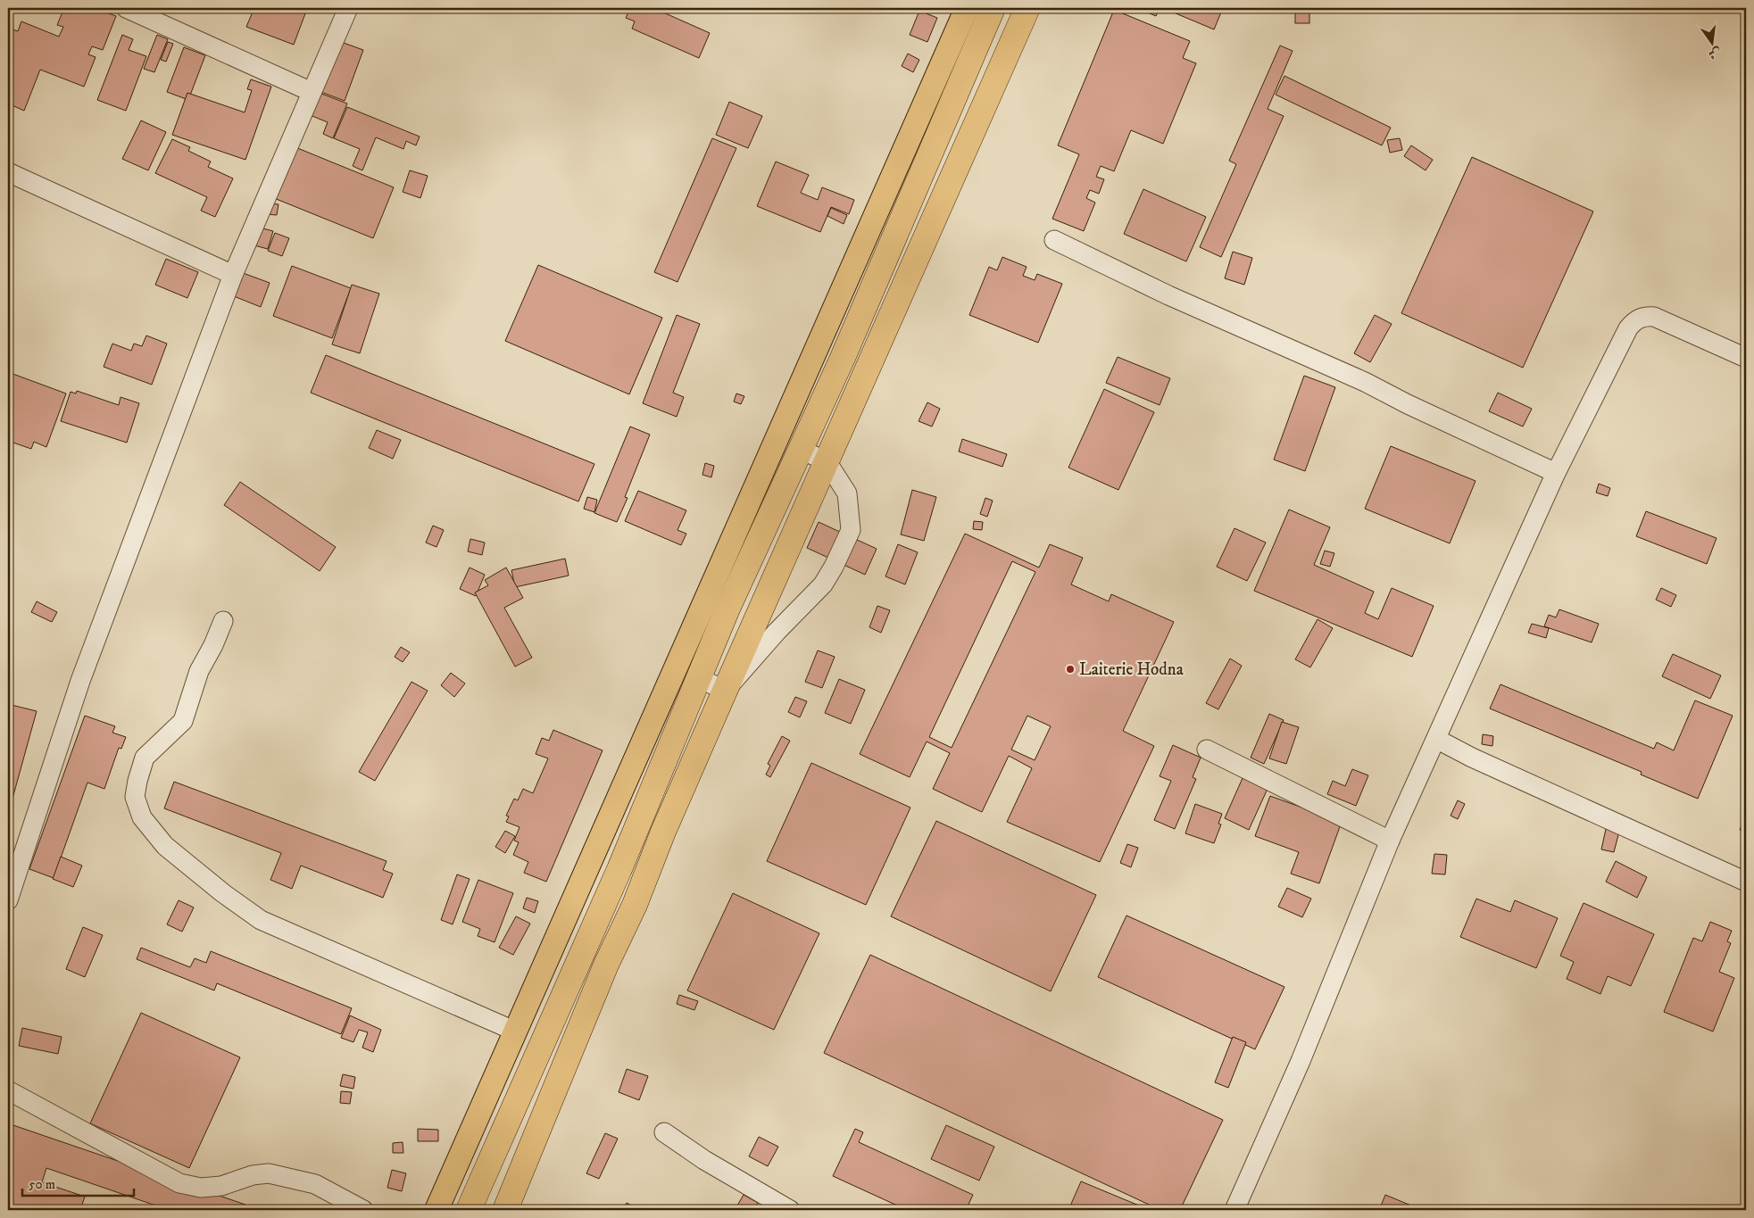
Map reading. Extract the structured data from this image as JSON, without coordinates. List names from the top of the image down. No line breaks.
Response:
{"places":["Laiterie Hodna"],"scale_bar":"50 m","north":"bottom"}
